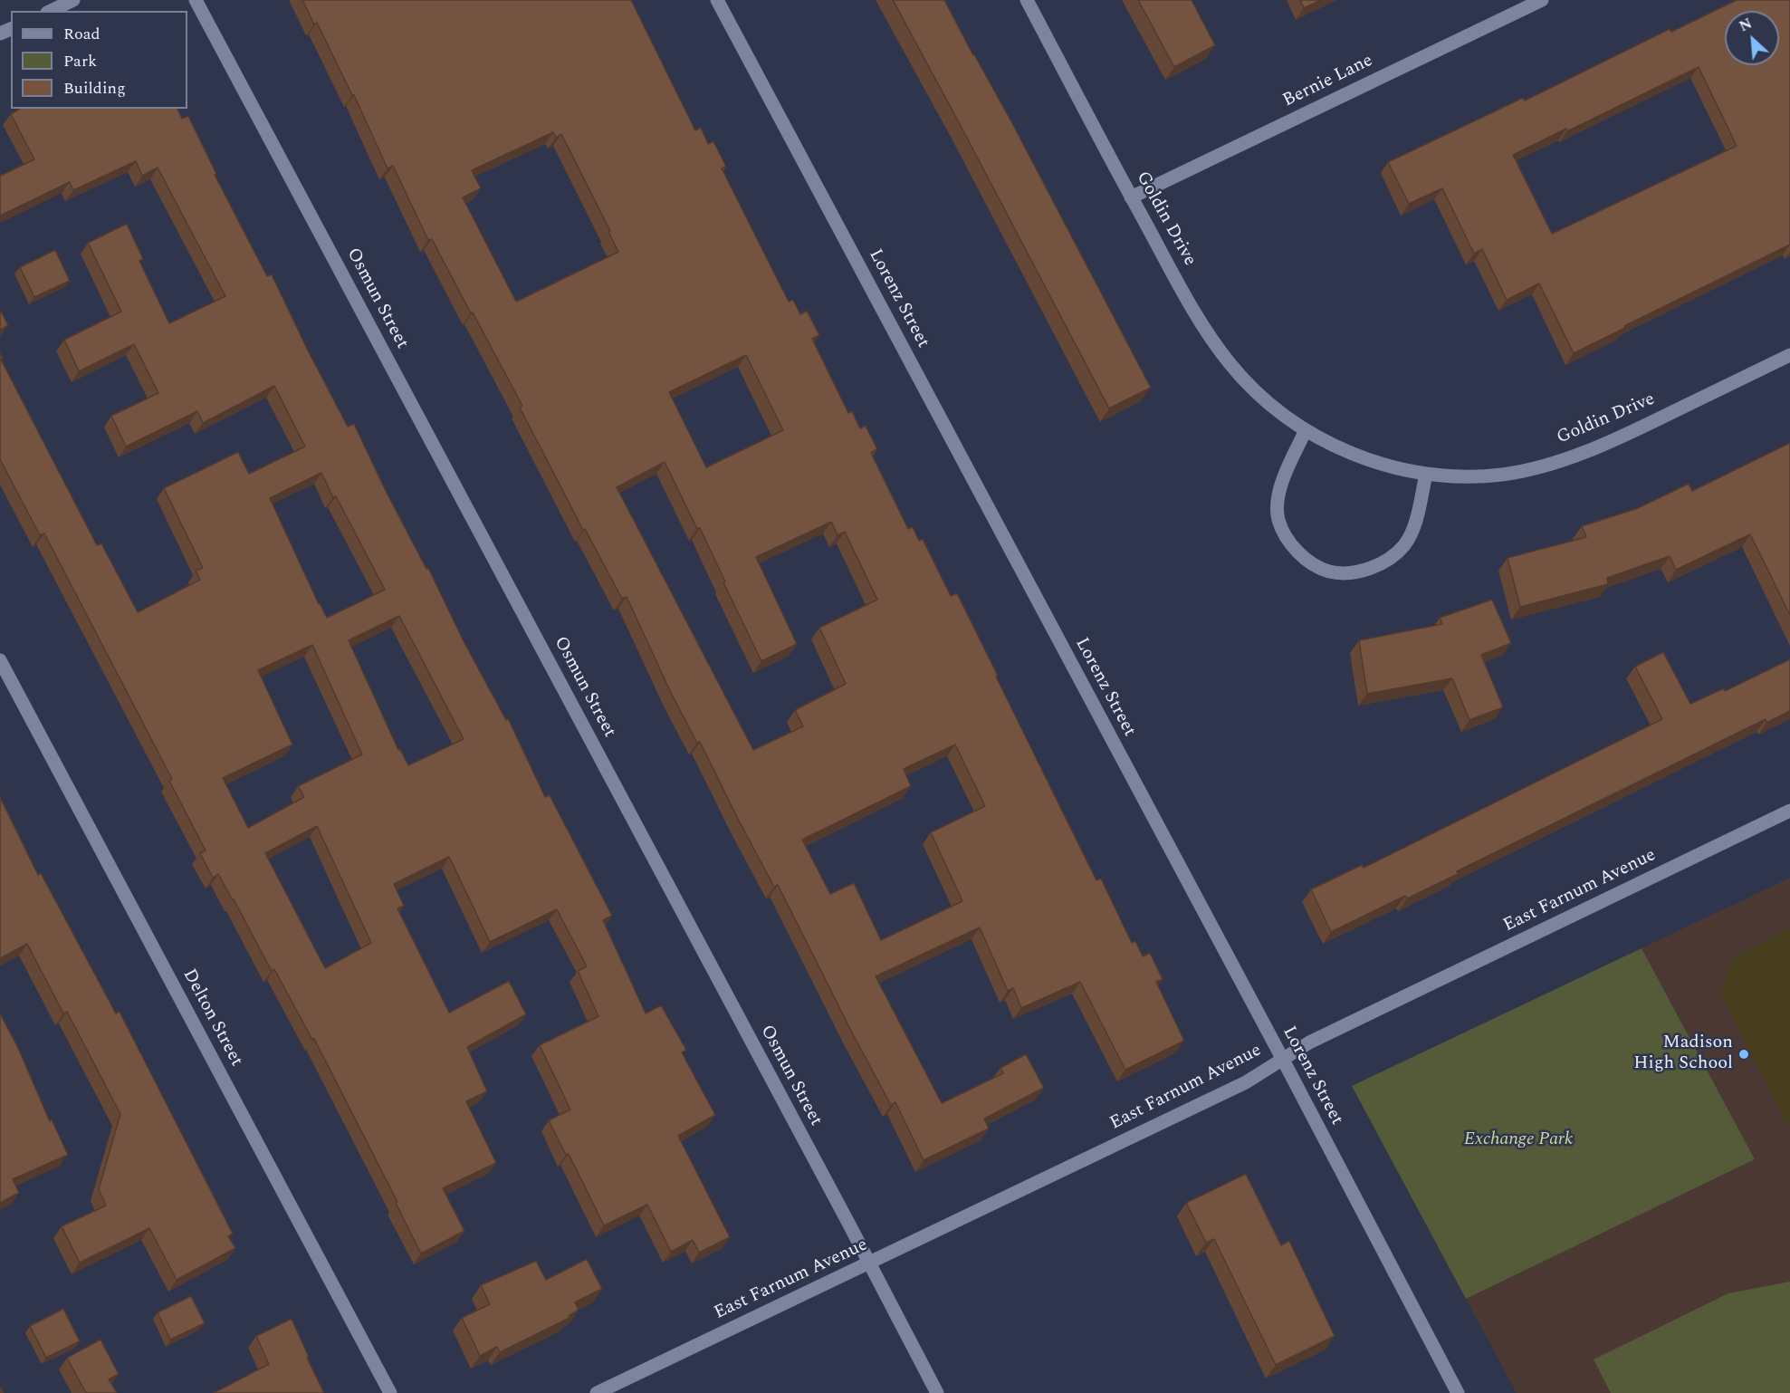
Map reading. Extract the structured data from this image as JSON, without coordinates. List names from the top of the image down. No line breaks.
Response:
{"streets":{"street":["Bernie Lane","Goldin Drive","Osmun Street","Lorenz Street","East Farnum Avenue","Delton Street"]},"crossings":[["Bernie Lane","Goldin Drive"],["Osmun Street","East Farnum Avenue"],["Lorenz Street","East Farnum Avenue"]],"parks":["Exchange Park"],"places":["Madison High School"],"legend":["Road","Park","Building"],"north":"top left"}
